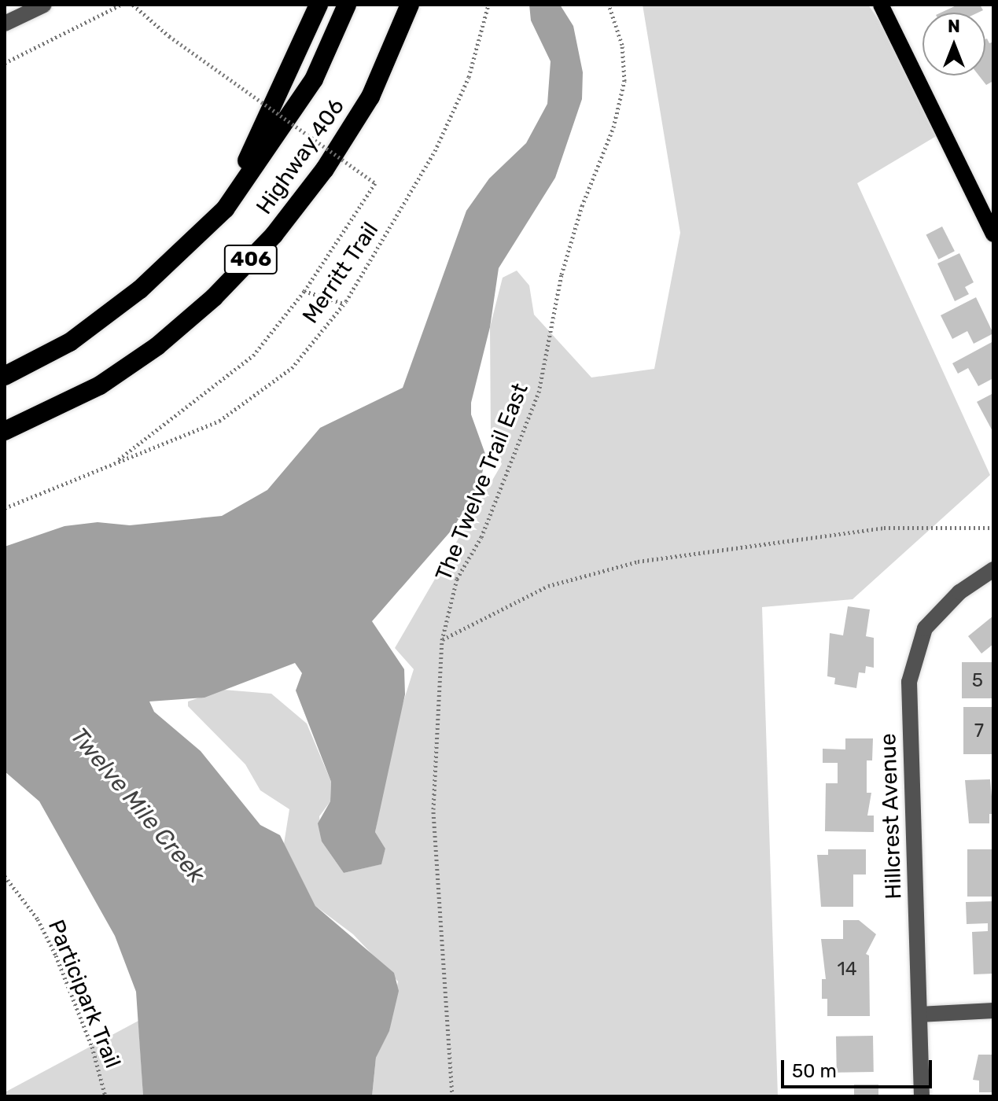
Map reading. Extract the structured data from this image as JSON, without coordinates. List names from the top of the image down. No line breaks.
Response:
{"streets":{"highway":["Highway 406","406"],"street":["Hillcrest Avenue"],"path":["Merritt Trail","The Twelve Trail East","Participark Trail"]},"water":["Twelve Mile Creek"],"house_numbers":["5","7","14"],"scale_bar":"50 m","north":"top"}
